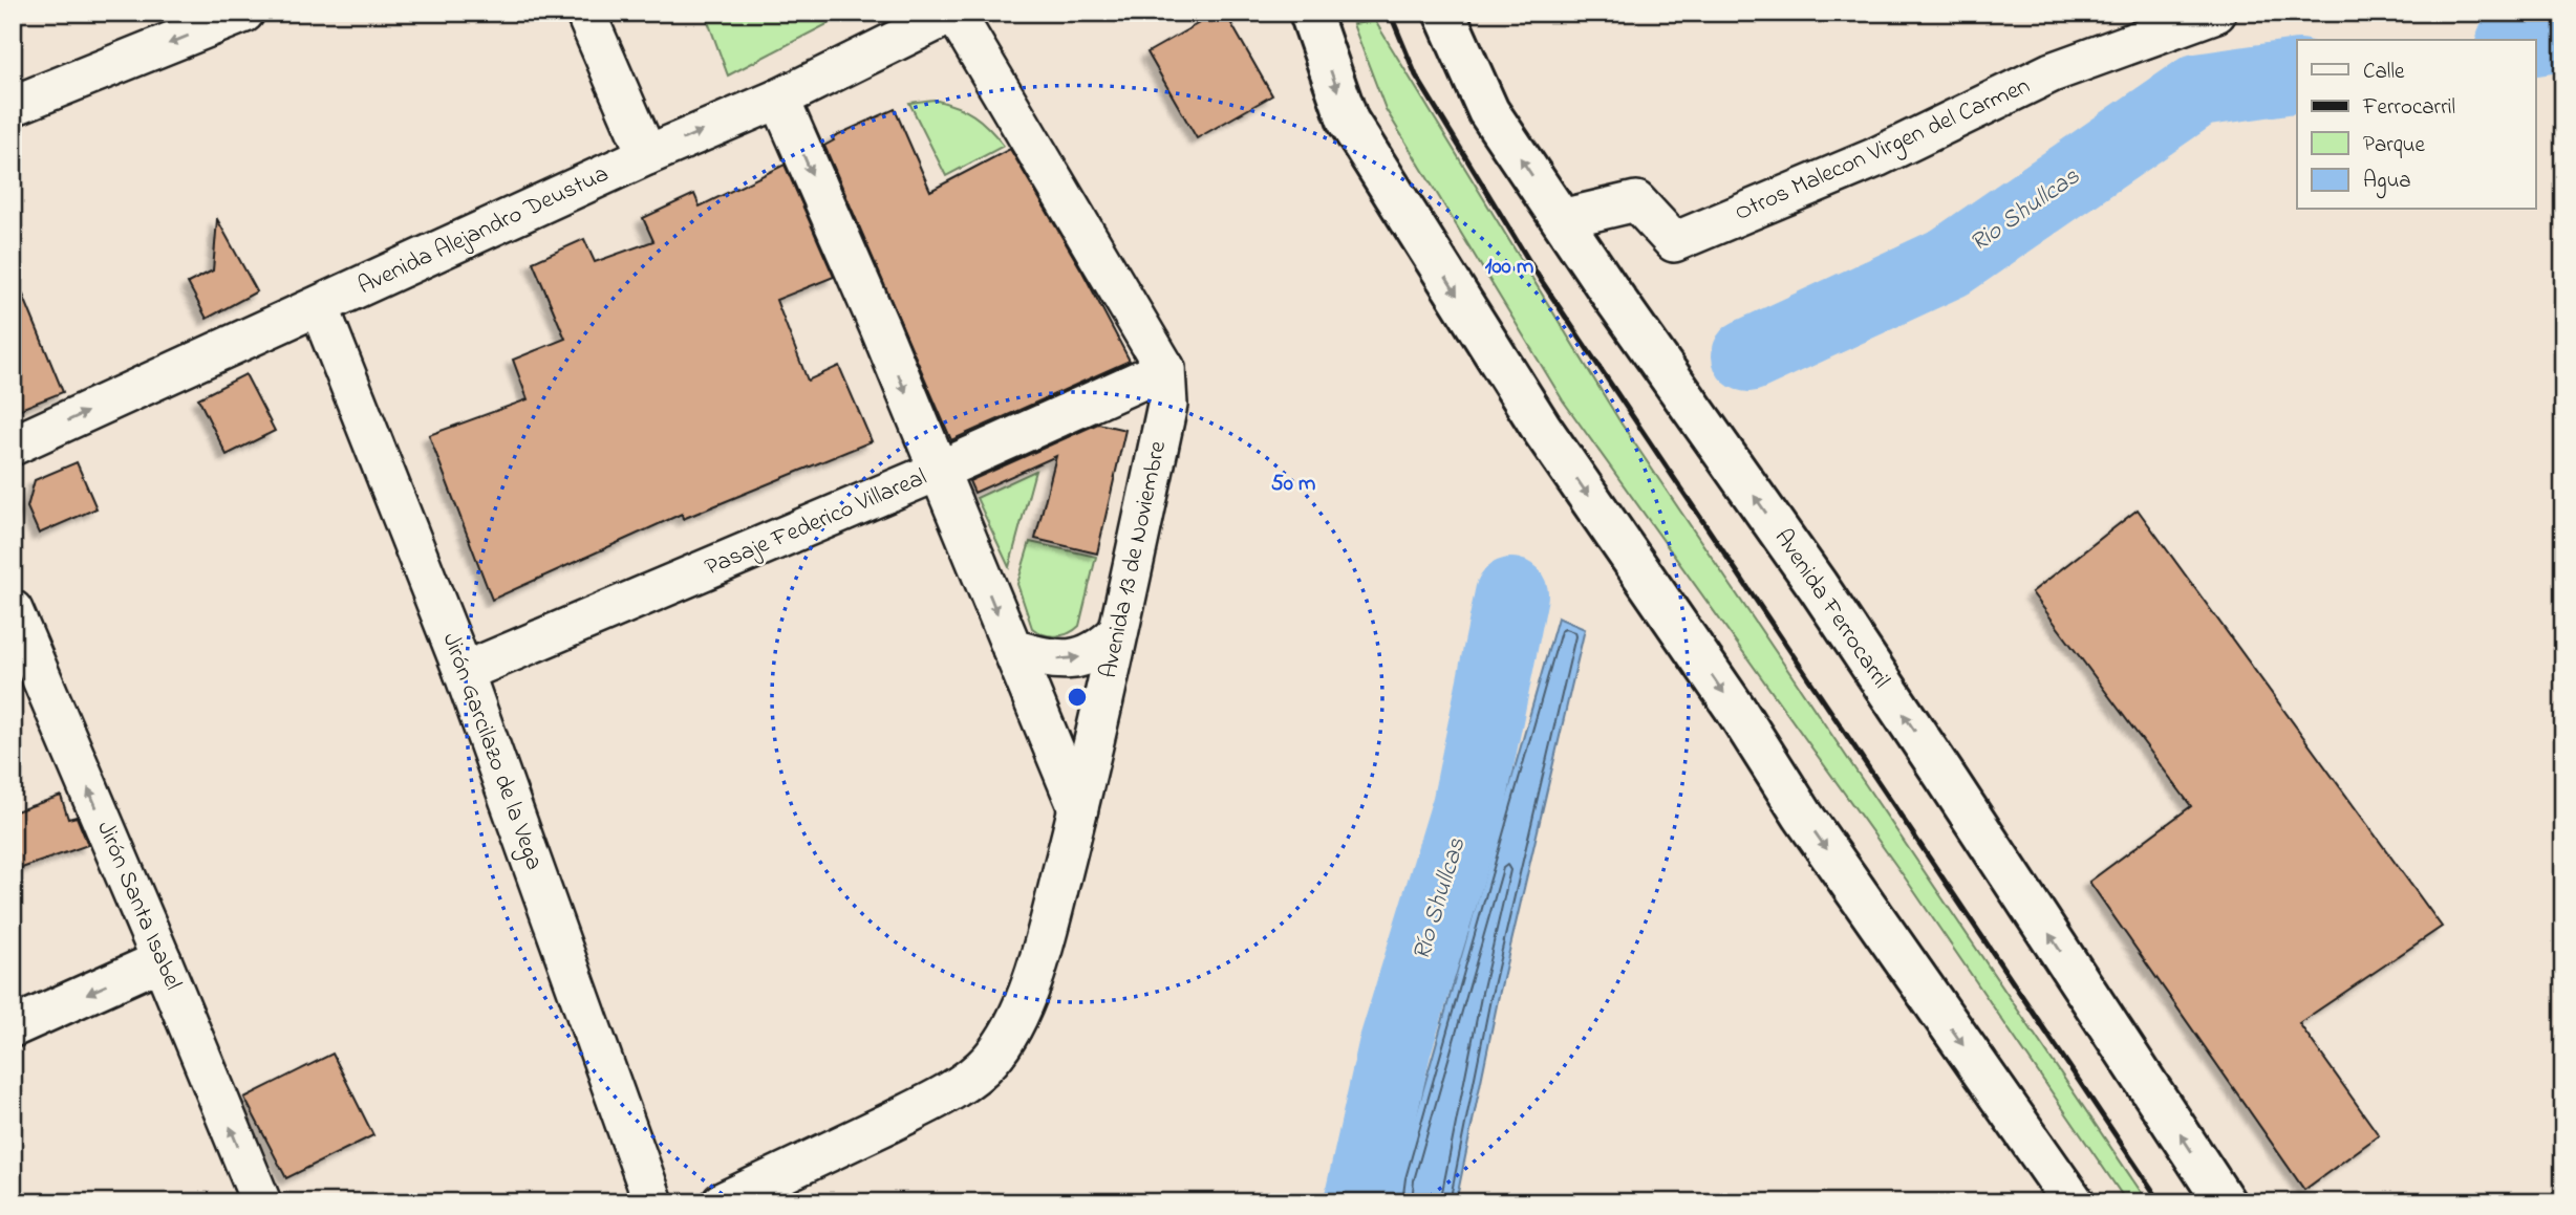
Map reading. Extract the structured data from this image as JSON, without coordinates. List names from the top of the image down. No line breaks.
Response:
{"streets":{"main road":["Avenida Ferrocarril"],"street":["Otros Malecon Virgen del Carmen","Avenida Alejandro Deustua","Pasaje Federico Villareal","Avenida 13 de Noviembre","Jirón Garcilazo de la Vega","Jirón Santa Isabel"]},"crossings":[["Otros Malecon Virgen del Carmen","Avenida Ferrocarril"],["Avenida Alejandro Deustua","Avenida 13 de Noviembre"],["Avenida Alejandro Deustua","Jirón Garcilazo de la Vega"],["Pasaje Federico Villareal","Avenida 13 de Noviembre"],["Pasaje Federico Villareal","Jirón Garcilazo de la Vega"]],"one_way":["Jirón Santa Isabel"],"water":["Rio Shullcas","Río Shullcas"],"legend":["Calle","Ferrocarril","Parque","Agua"],"rings":["100 m","50 m"]}
